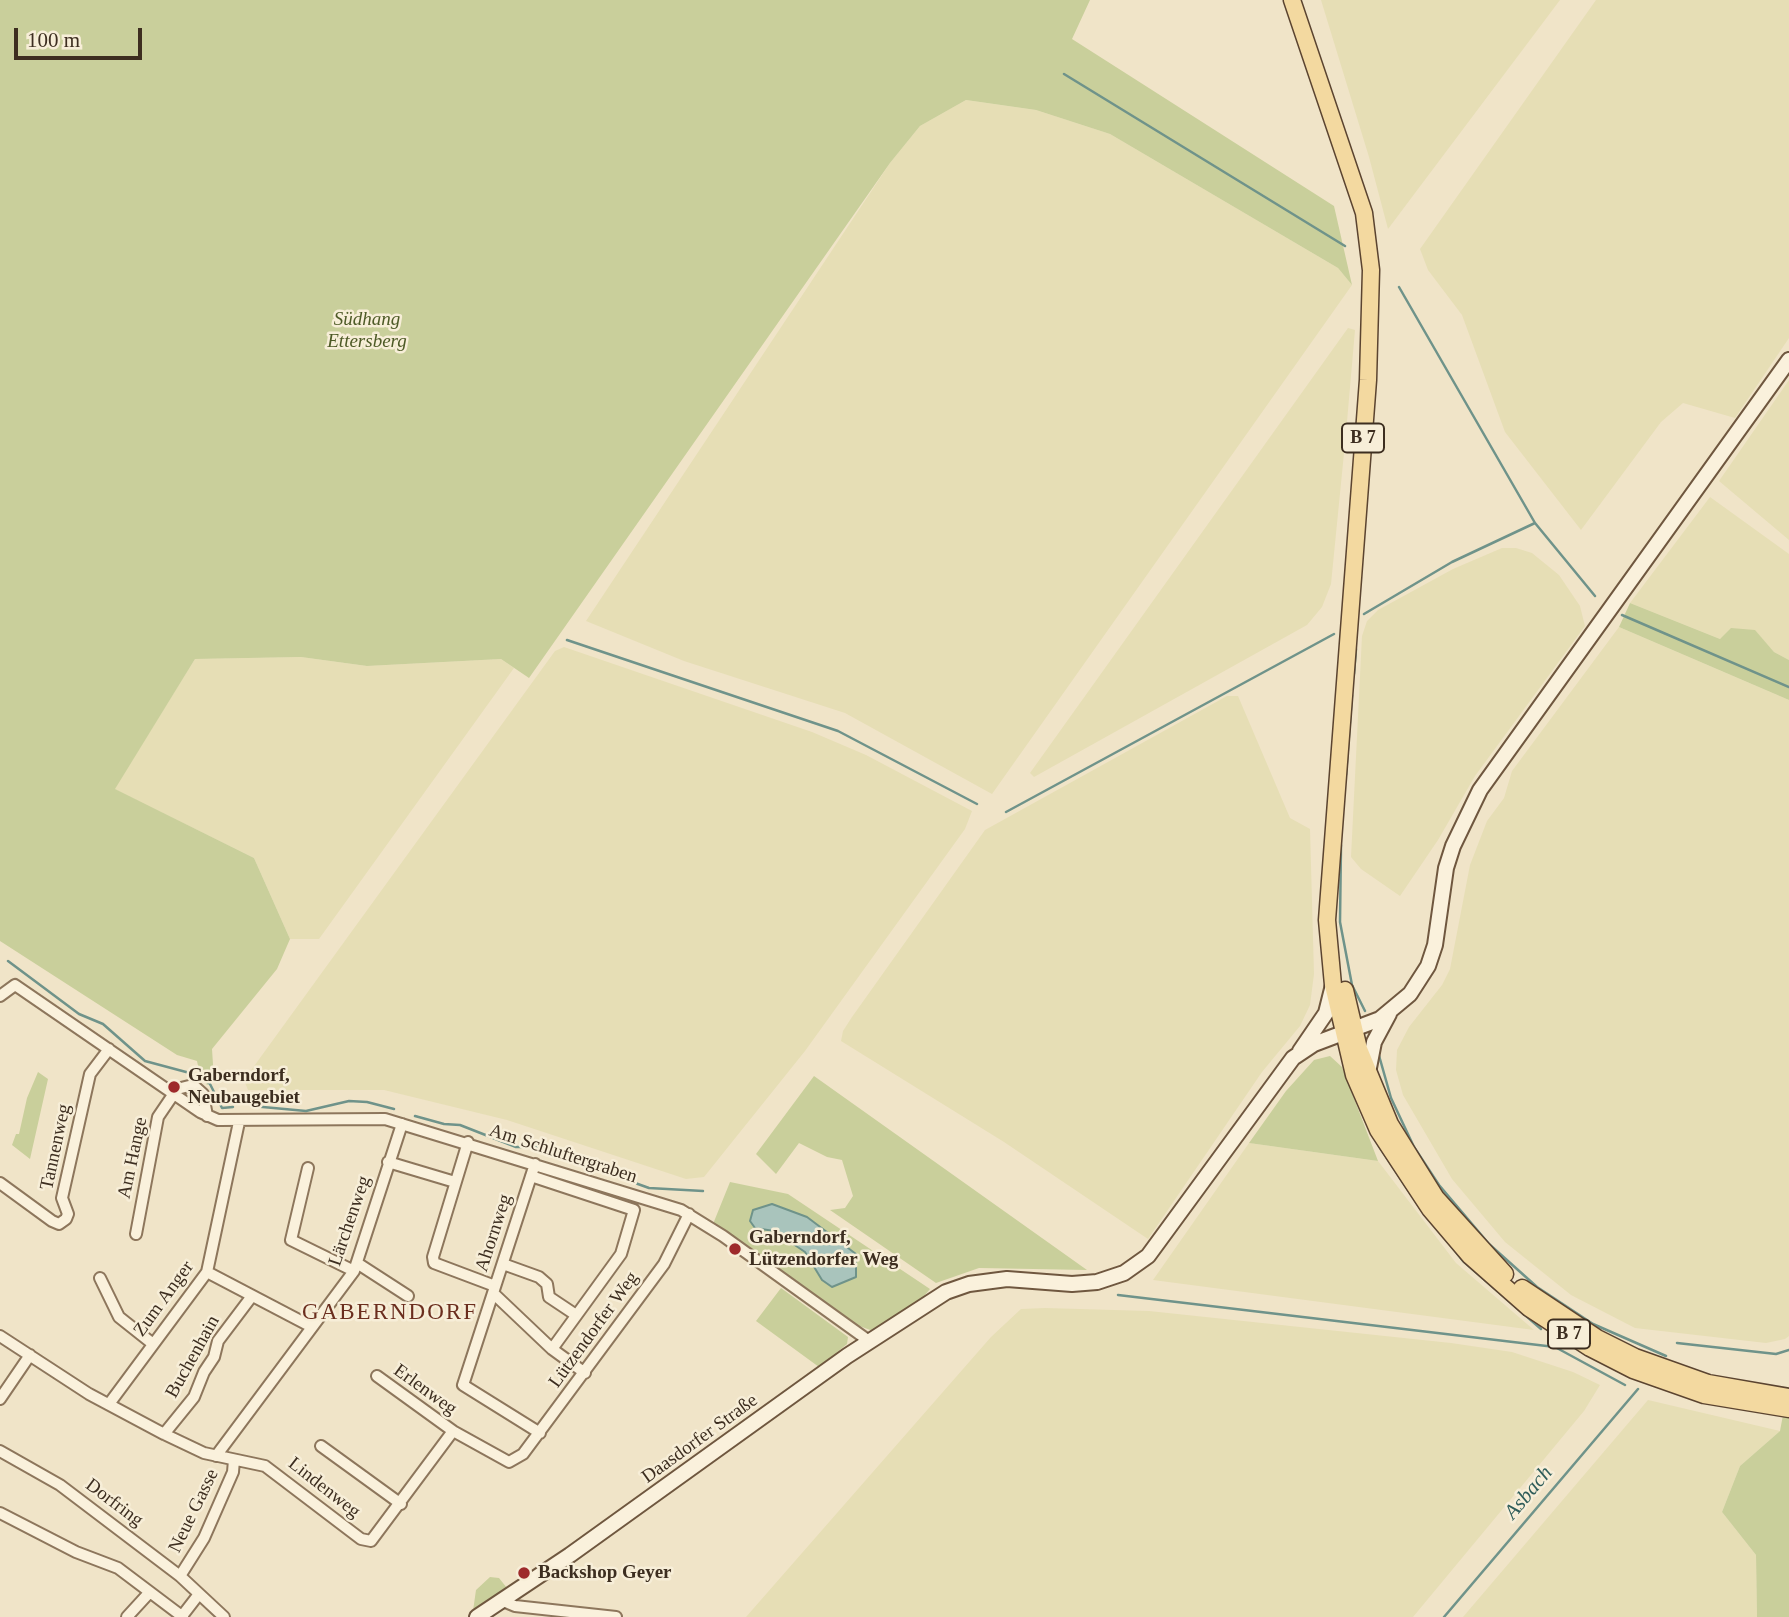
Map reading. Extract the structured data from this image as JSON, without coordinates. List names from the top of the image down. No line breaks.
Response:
{"streets":{"main road":["B 7"],"street":["Tannenweg","Am Schluftergraben","Am Hange","Lärchenweg","Ahornweg","Zum Anger","Lützendorfer Weg","Buchenhain","Erlenweg","Daasdorfer Straße","Lindenweg","Dorfring","Neue Gasse"]},"crossings":[["B 7","Daasdorfer Straße"],["Tannenweg","Am Schluftergraben"],["Am Schluftergraben","Am Hange"],["Am Schluftergraben","Lärchenweg"],["Am Schluftergraben","Ahornweg"],["Am Schluftergraben","Zum Anger"],["Am Schluftergraben","Lützendorfer Weg"],["Am Schluftergraben","Daasdorfer Straße"],["Lärchenweg","Lindenweg"],["Ahornweg","Lützendorfer Weg"],["Zum Anger","Lindenweg"],["Lützendorfer Weg","Erlenweg"],["Lützendorfer Weg","Lindenweg"],["Buchenhain","Lindenweg"],["Erlenweg","Lindenweg"],["Lindenweg","Neue Gasse"],["Dorfring","Neue Gasse"]],"districts":["GABERNDORF"],"water":["Asbach"],"parks":["Südhang Ettersberg"],"places":["Gaberndorf, Neubaugebiet","Gaberndorf, Lützendorfer Weg","Backshop Geyer"],"scale_bar":"100 m"}
